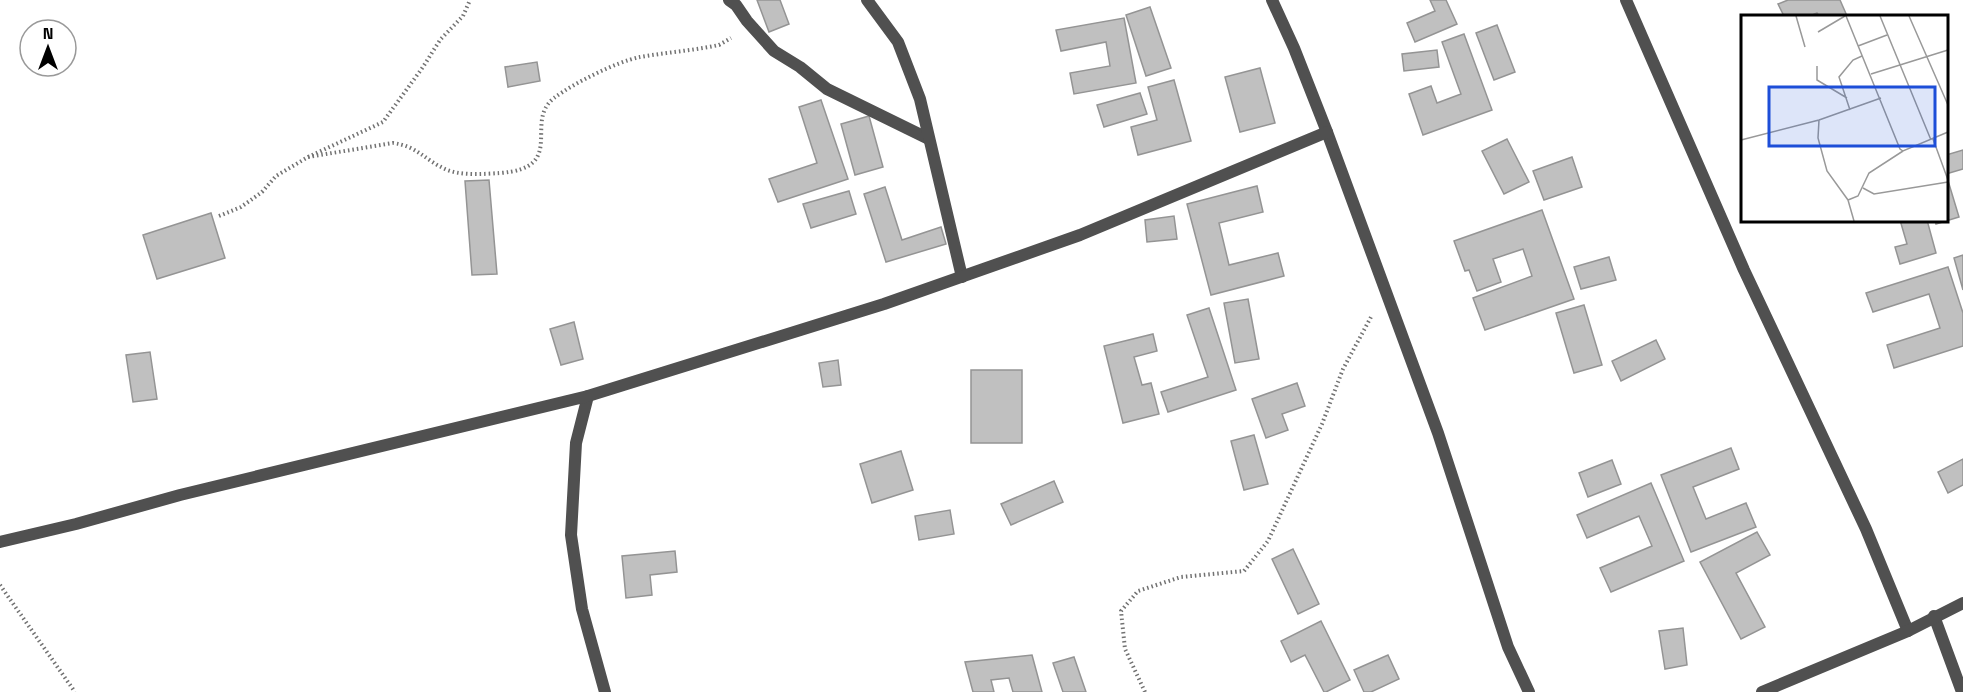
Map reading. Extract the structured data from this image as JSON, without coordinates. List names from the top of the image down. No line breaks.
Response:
{"north":"top"}
